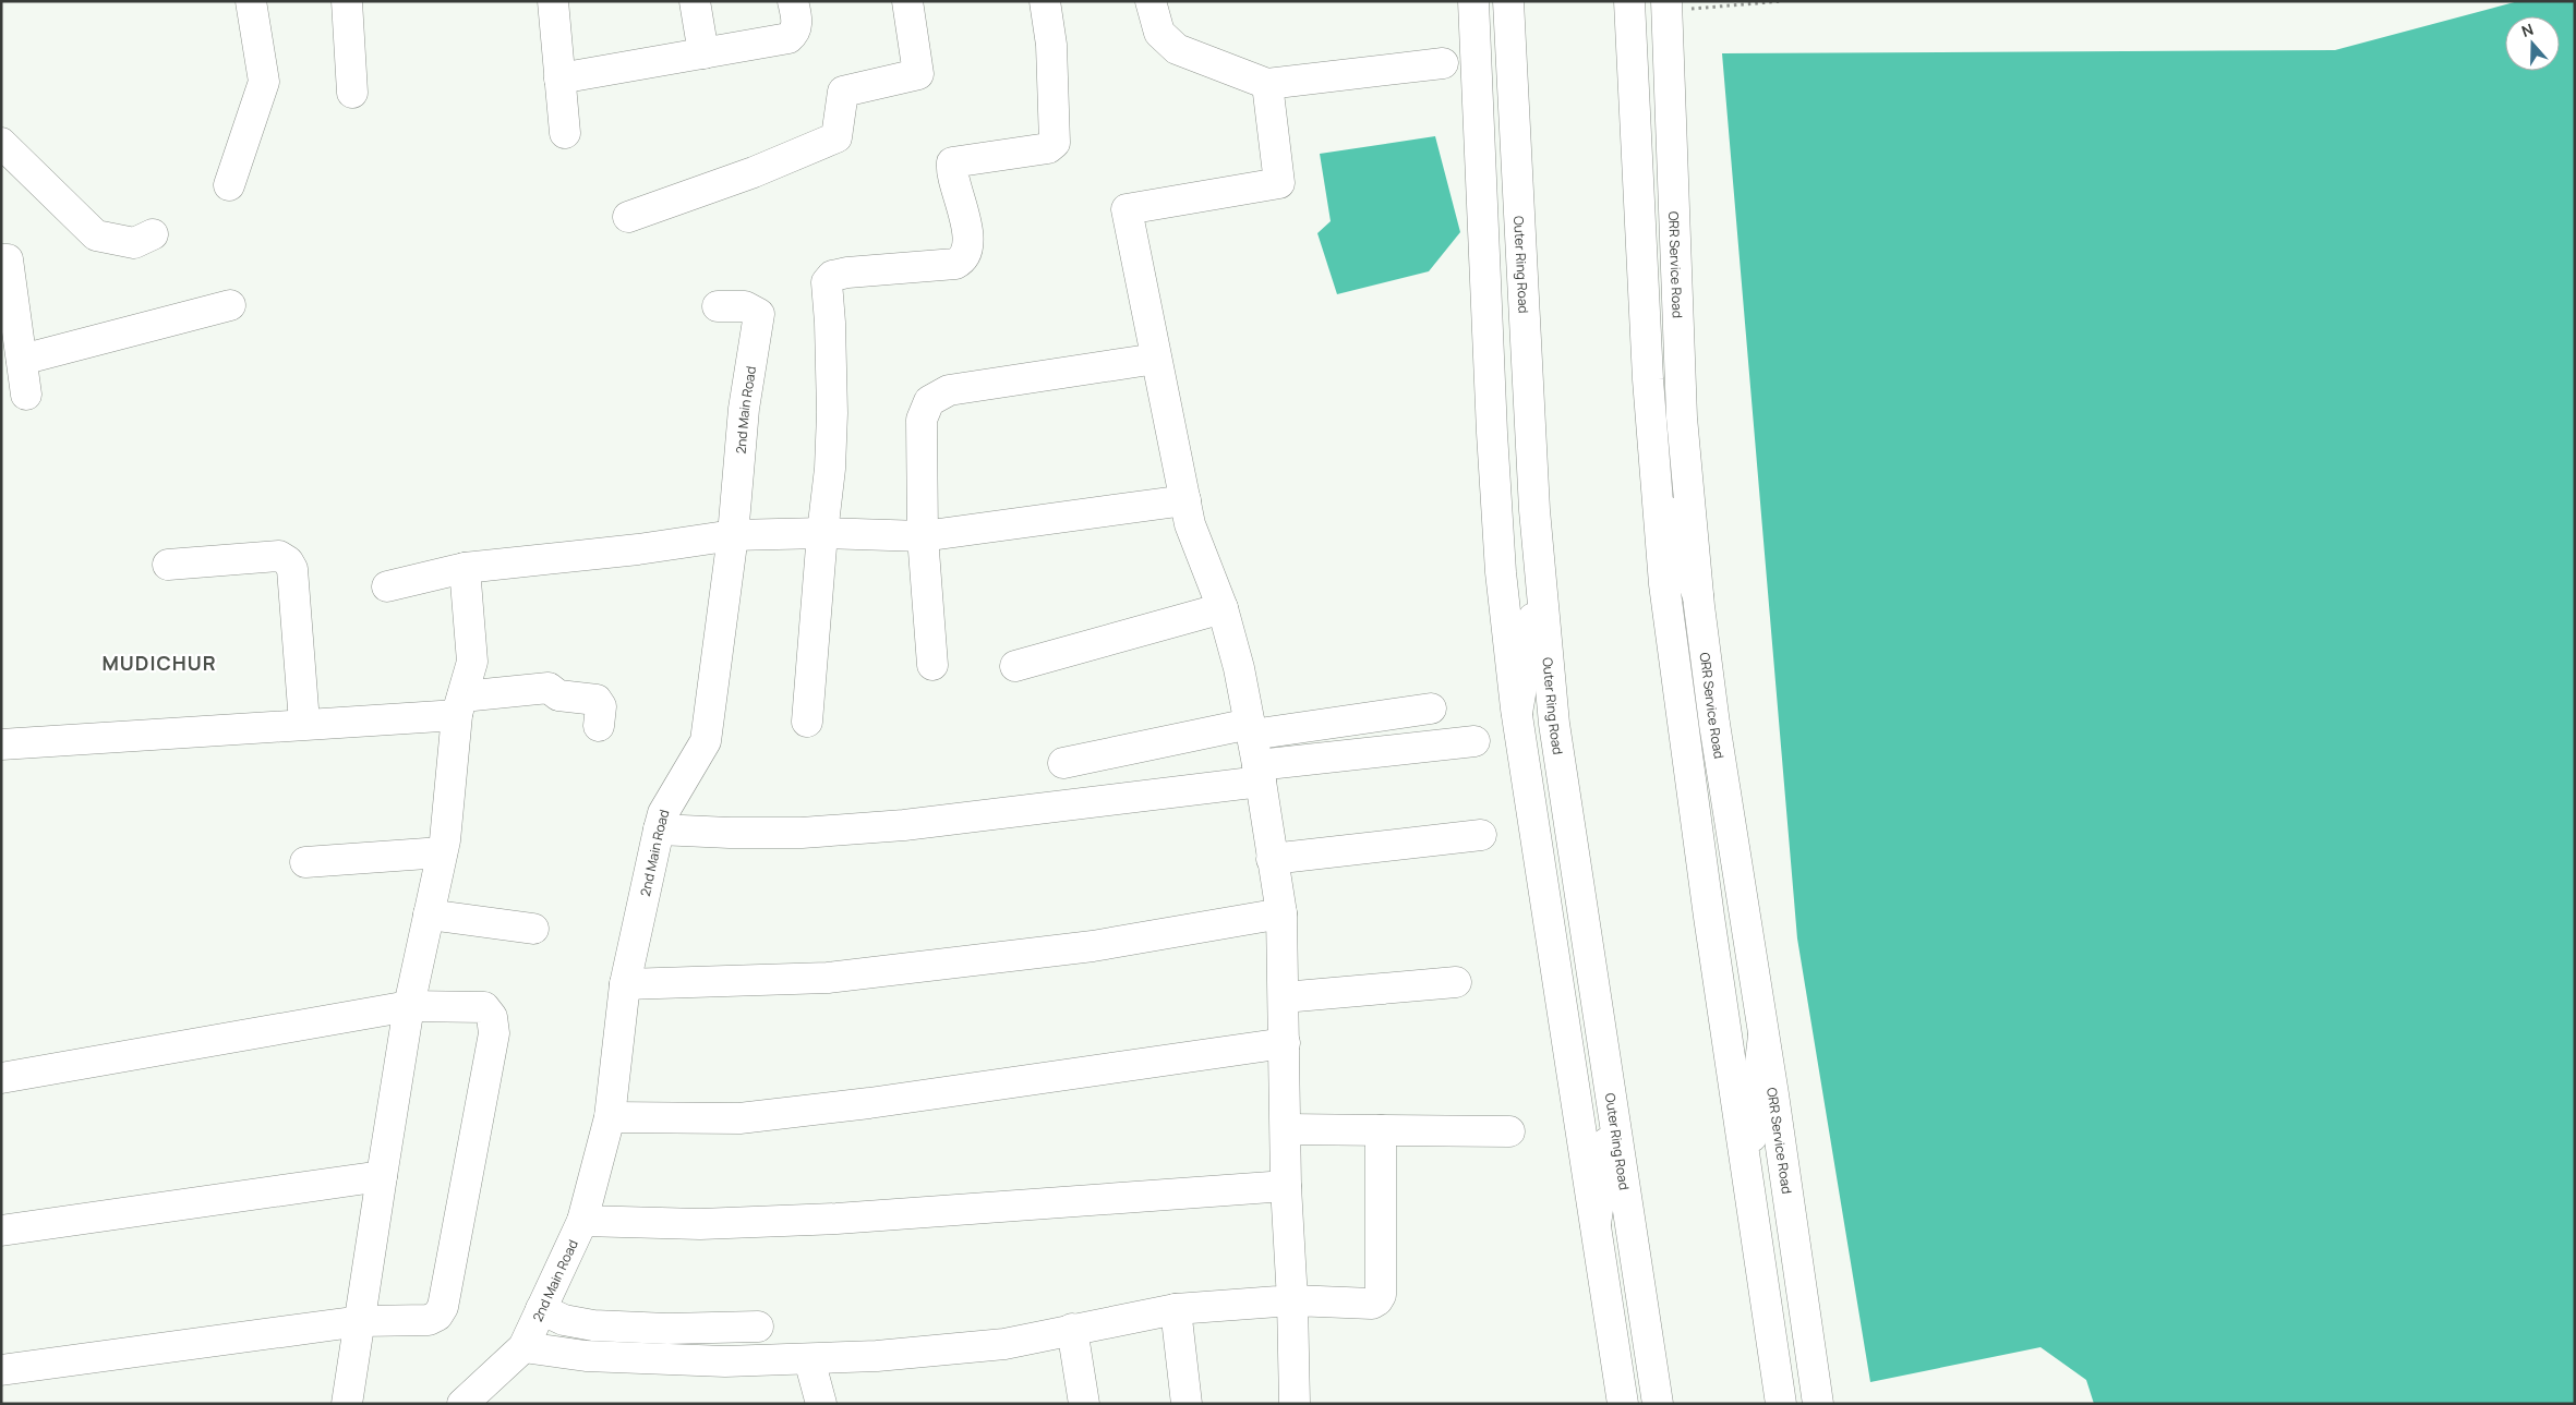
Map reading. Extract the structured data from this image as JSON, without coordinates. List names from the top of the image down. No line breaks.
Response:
{"streets":{"main road":["Outer Ring Road","ORR Service Road","2nd Main Road"]},"districts":["MUDICHUR"],"north":"top"}
